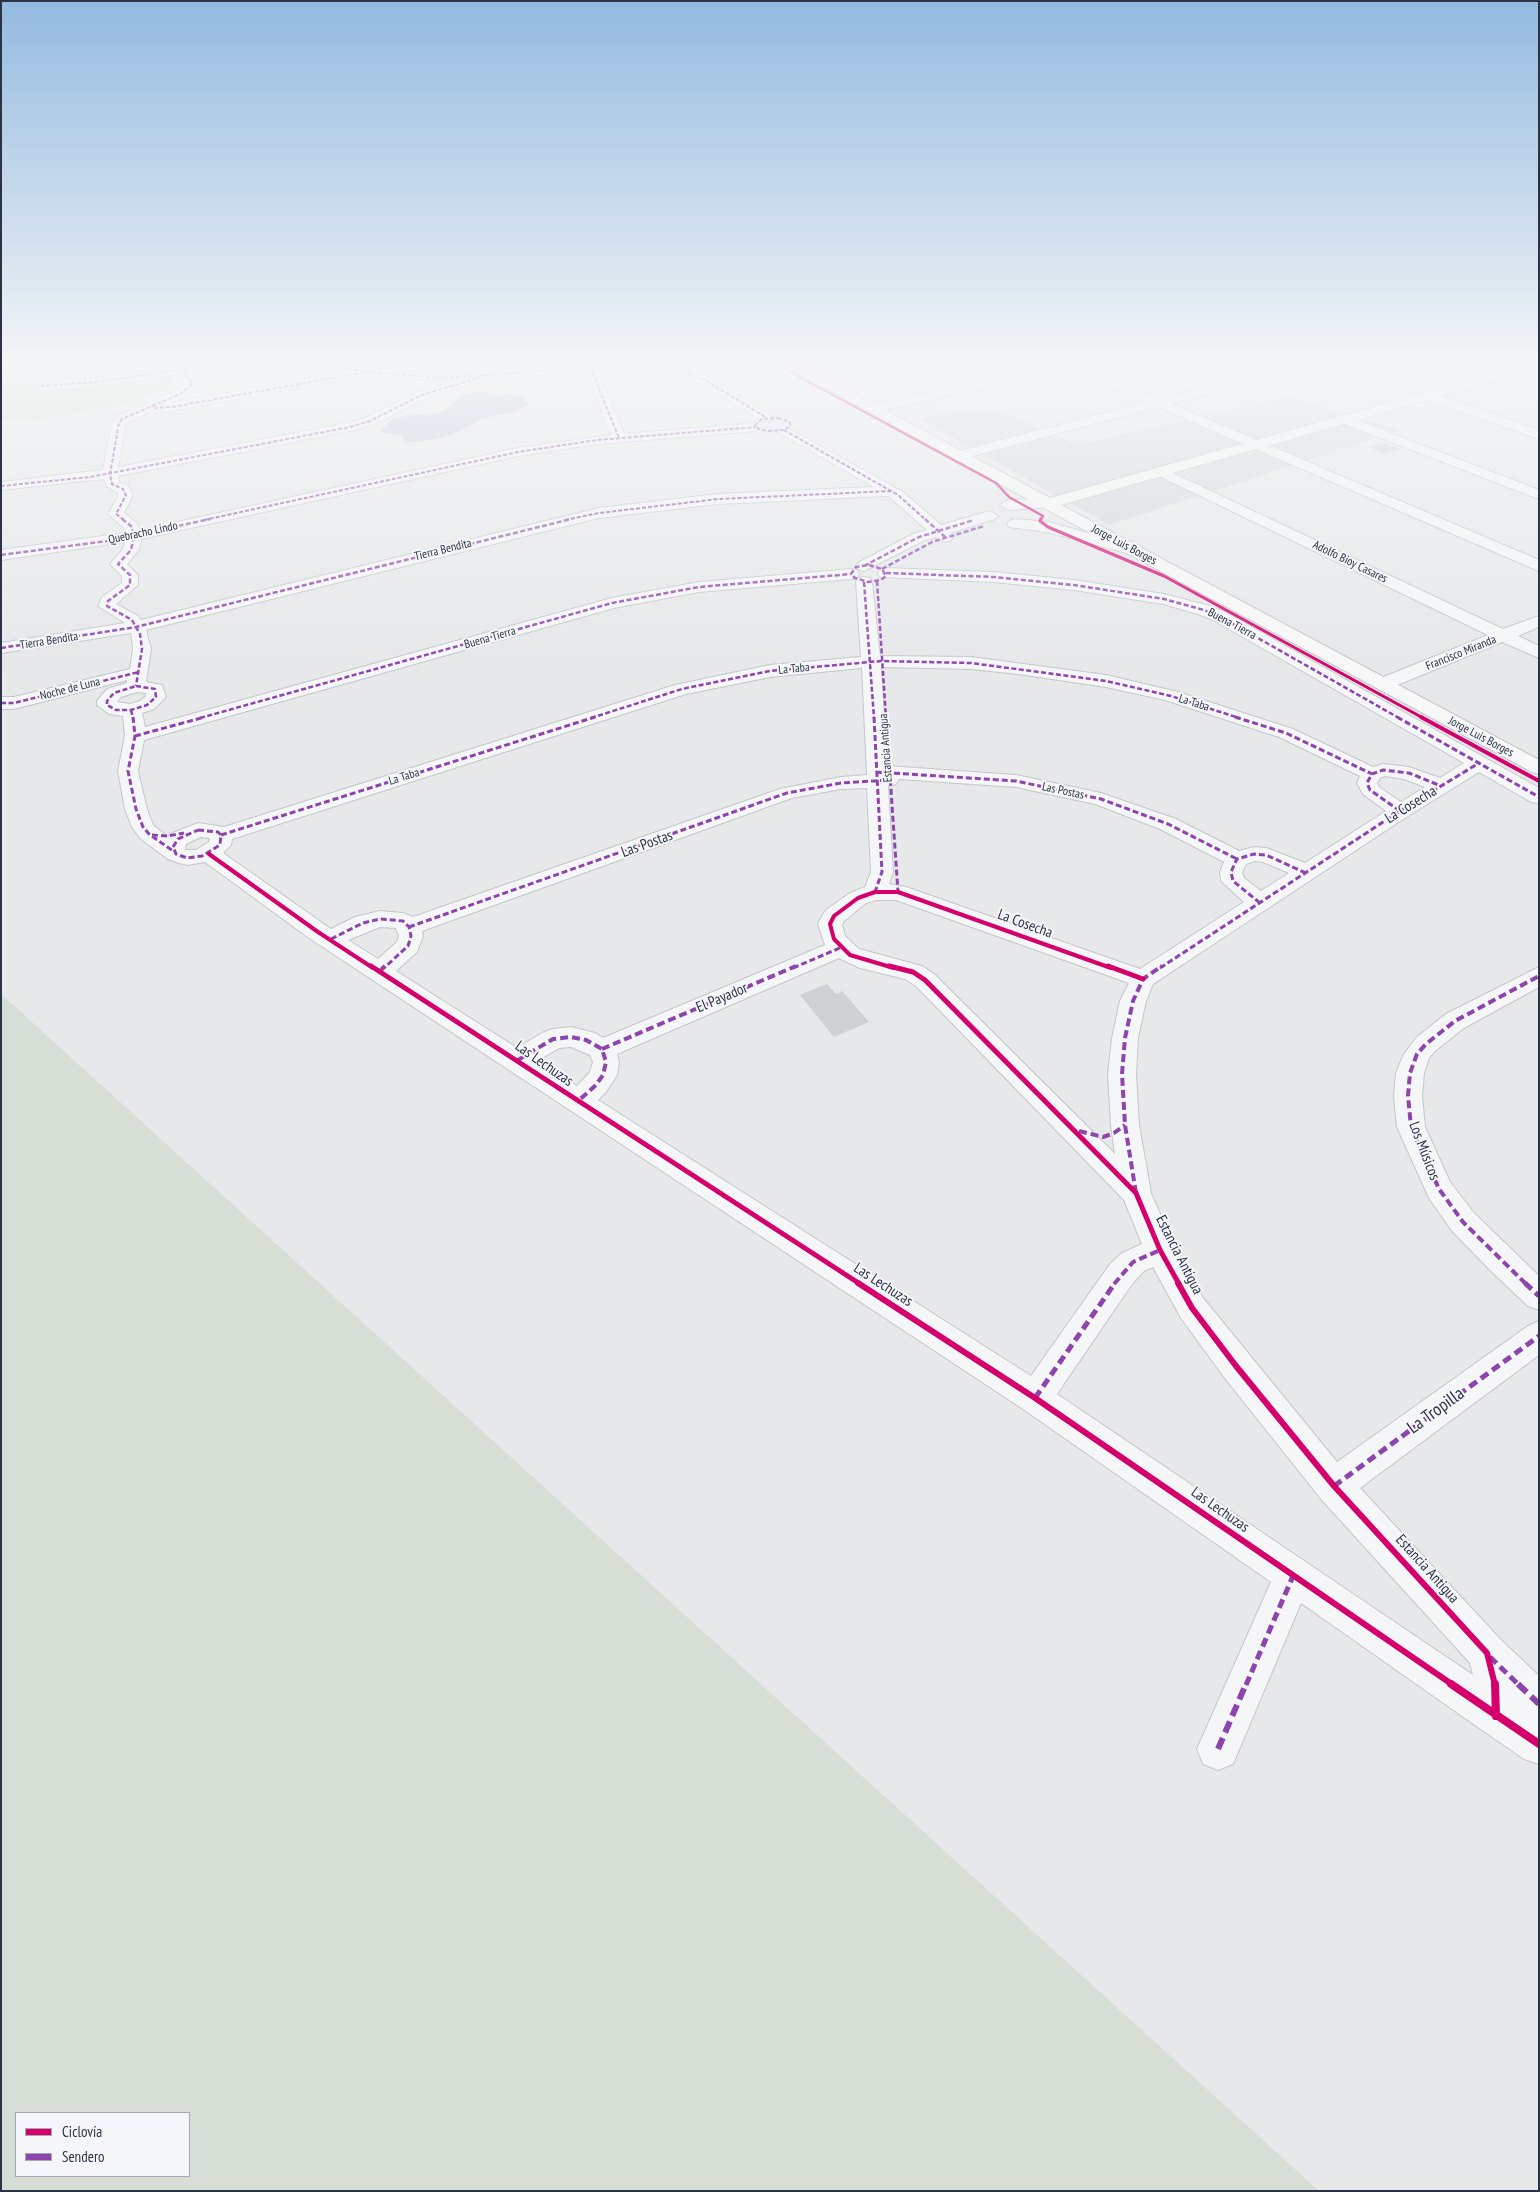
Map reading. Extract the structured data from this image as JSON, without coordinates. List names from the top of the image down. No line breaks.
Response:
{"streets":{"street":["Quebracho Lindo","Jorge Luis Borges","Tierra Bendita","Adolfo Bioy Casares","Buena Tierra","Francisco Miranda","La Taba","Noche de Luna","Estancia Antigua","Las Postas","La Cosecha","El Payador","Las Lechuzas","Los Músicos","La Tropilla"]},"crossings":[["Jorge Luis Borges","Francisco Miranda"],["Adolfo Bioy Casares","Francisco Miranda"],["Buena Tierra","Estancia Antigua"],["Buena Tierra","La Cosecha"],["La Taba","Estancia Antigua"],["La Taba","Las Lechuzas"],["Estancia Antigua","Las Postas"],["Estancia Antigua","La Cosecha"],["Estancia Antigua","El Payador"],["Estancia Antigua","Las Lechuzas"],["Estancia Antigua","La Tropilla"]],"legend":["Ciclovía","Sendero"]}
